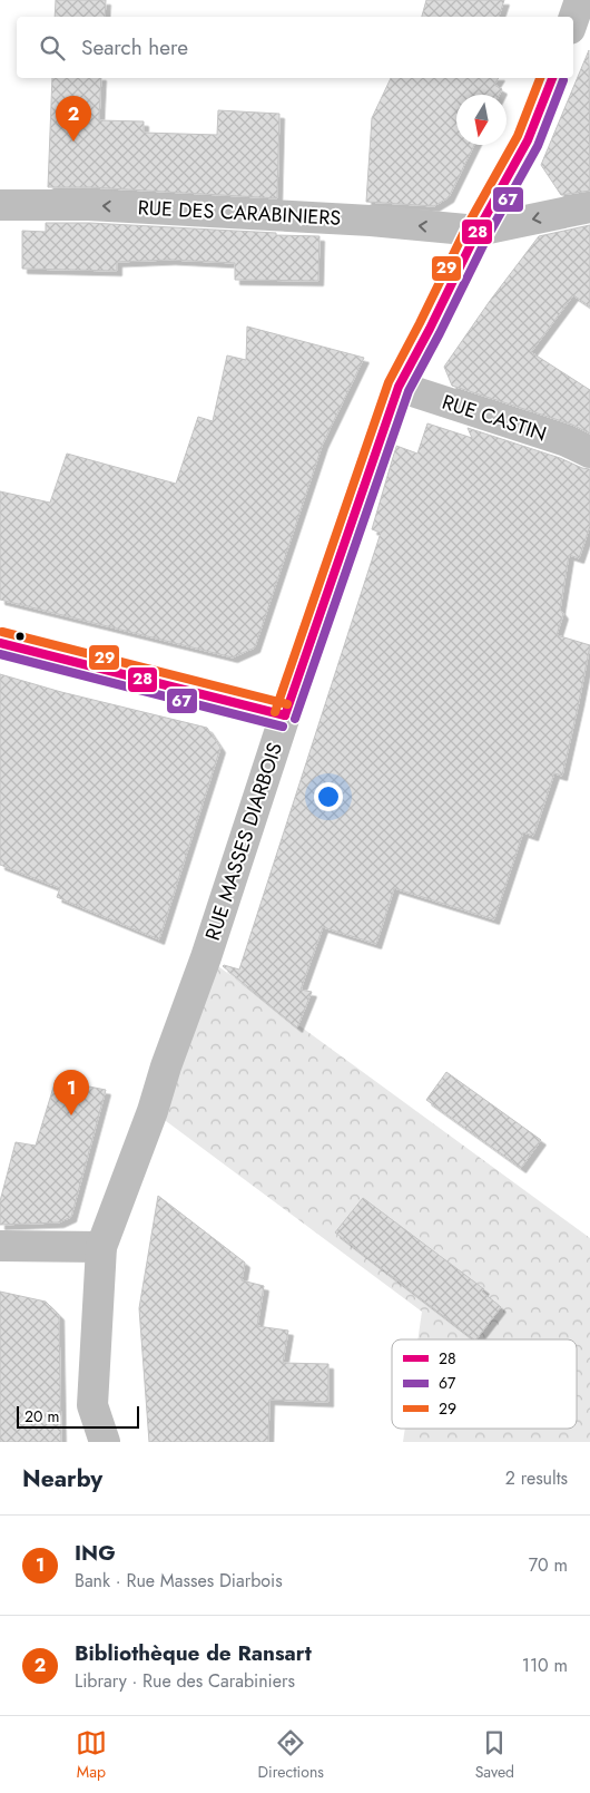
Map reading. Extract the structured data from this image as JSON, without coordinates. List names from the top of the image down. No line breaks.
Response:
{"streets":{"street":["RUE DES CARABINIERS","RUE CASTIN","RUE MASSES DIARBOIS"]},"crossings":[["RUE DES CARABINIERS","RUE MASSES DIARBOIS"],["RUE CASTIN","RUE MASSES DIARBOIS"]],"one_way":["RUE DES CARABINIERS"],"lines":["transit line 28","transit line 29","transit line 67"],"legend":["28","67","29"],"scale_bar":"20 m","north":"bottom","page":{"search":"Search here","pins":["2","1"],"scale":"20 m","heading":["Nearby","2 results"],"list":[{"mark":"1","name":"ING","note":"Bank · Rue Masses Diarbois","value":"70 m"},{"mark":"2","name":"Bibliothèque de Ransart","note":"Library · Rue des Carabiniers","value":"110 m"}],"nav":["Map","Directions","Saved"]}}
